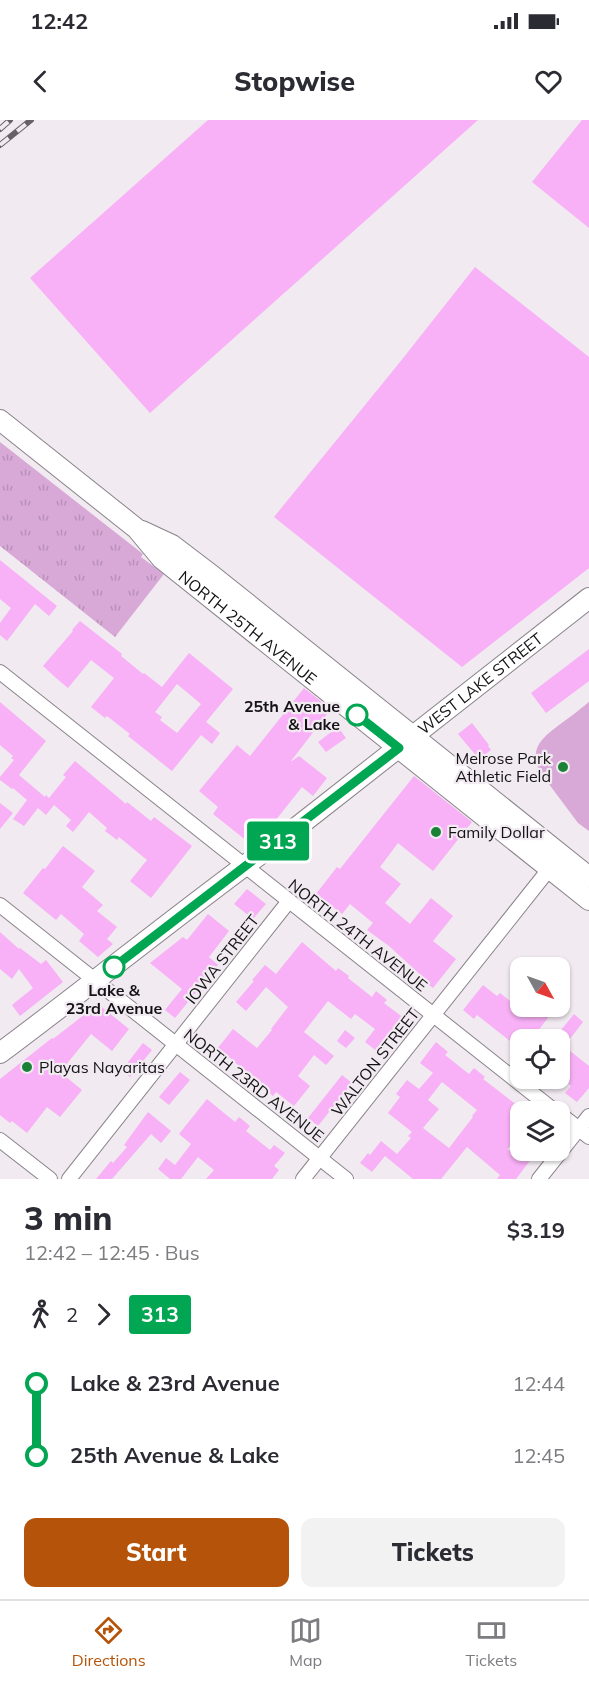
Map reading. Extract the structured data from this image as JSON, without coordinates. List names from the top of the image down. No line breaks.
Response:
{"streets":{"main road":["NORTH 25TH AVENUE","WEST LAKE STREET"],"street":["NORTH 24TH AVENUE","IOWA STREET","WALTON STREET","NORTH 23RD AVENUE"]},"crossings":[["NORTH 25TH AVENUE","WEST LAKE STREET"],["NORTH 25TH AVENUE","WALTON STREET"],["WEST LAKE STREET","NORTH 24TH AVENUE"],["WEST LAKE STREET","NORTH 23RD AVENUE"],["NORTH 24TH AVENUE","IOWA STREET"],["NORTH 24TH AVENUE","WALTON STREET"],["IOWA STREET","NORTH 23RD AVENUE"],["WALTON STREET","NORTH 23RD AVENUE"]],"places":["25th Avenue & Lake","Melrose Park Athletic Field","Family Dollar","Lake & 23rd Avenue","Playas Nayaritas"],"lines":["bus line 313"],"north":"bottom right","page":{"status":"12:42","header":"Stopwise","on_map":"313","heading":["3 min","12:42 – 12:45 · Bus","$3.19"],"legs":["2","313"],"list":[{"name":"Lake & 23rd Avenue","value":"12:44"},{"name":"25th Avenue & Lake","value":"12:45"}],"buttons":["Start","Tickets"],"tabs":["Directions","Map","Tickets"]}}
